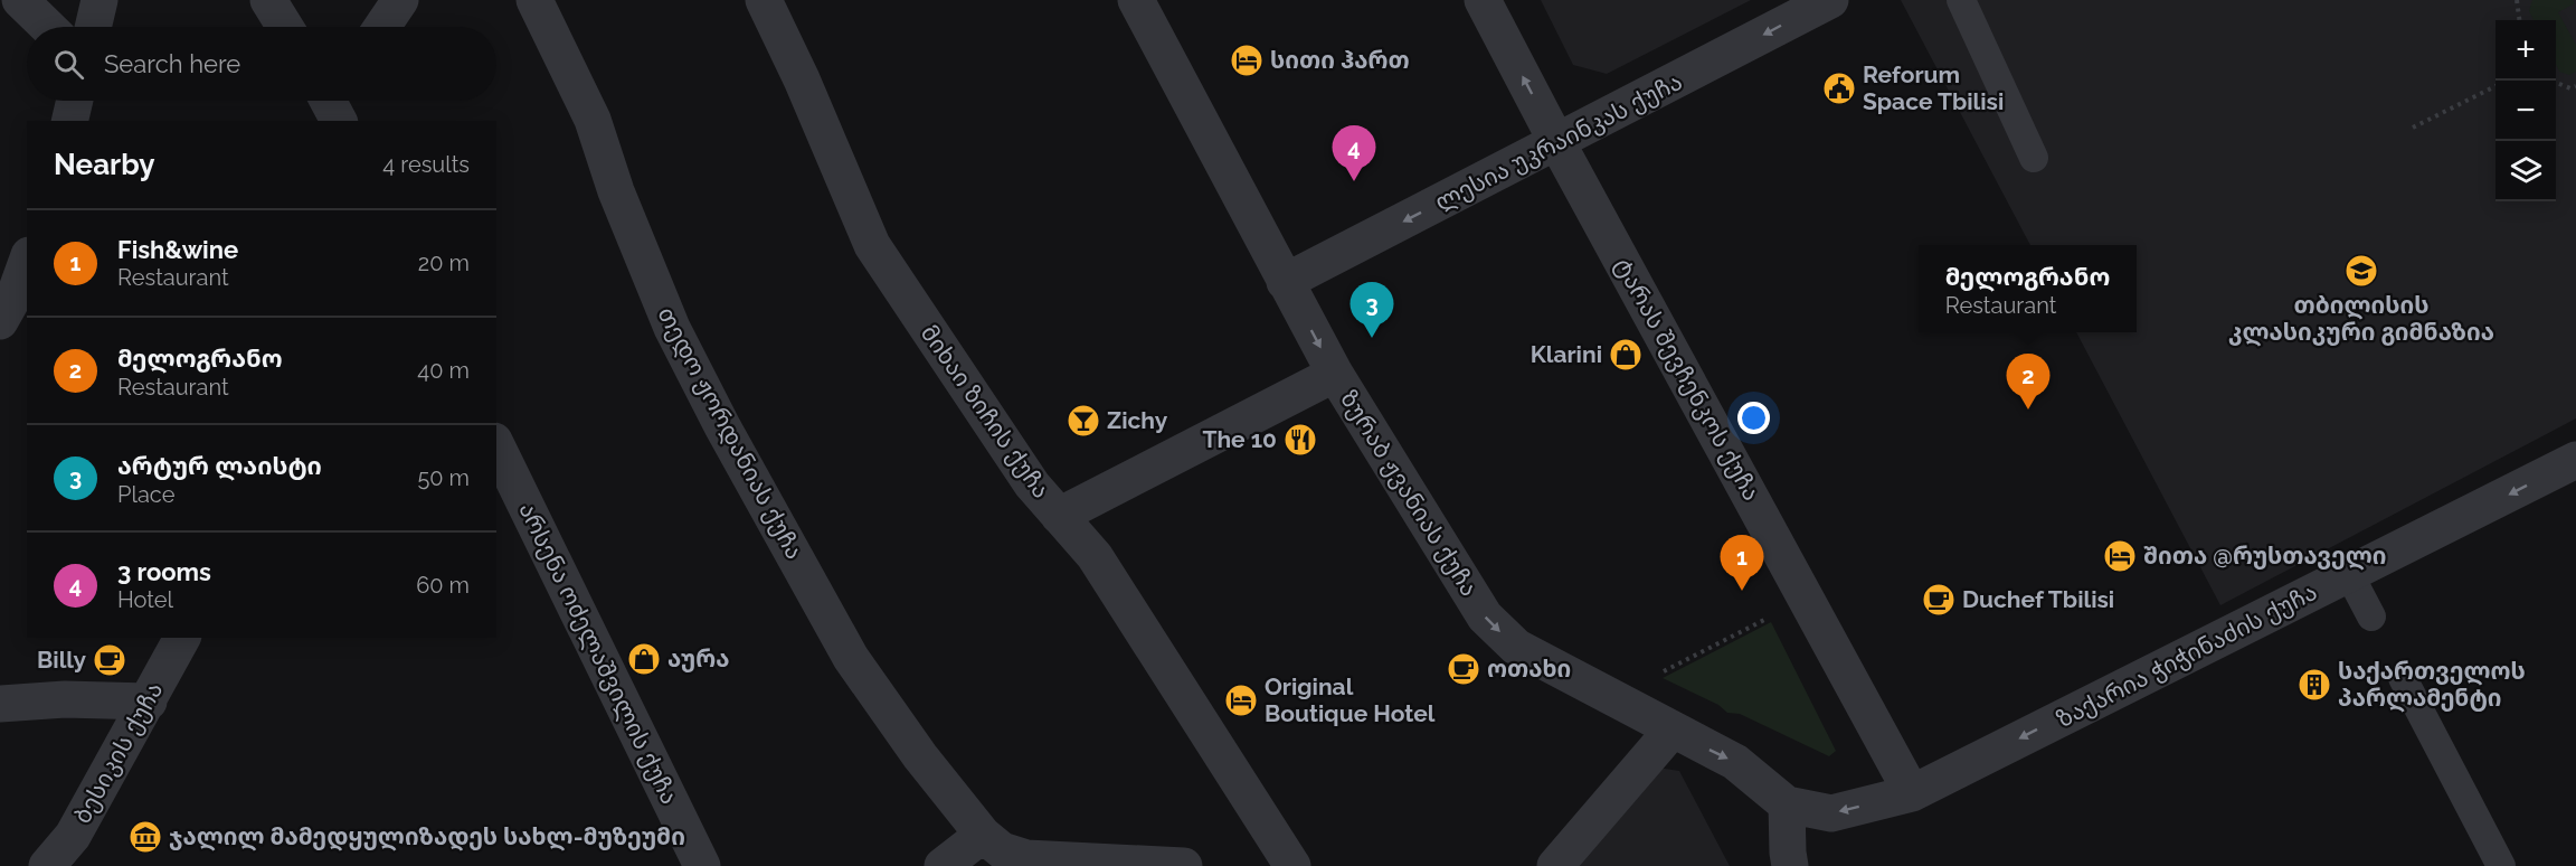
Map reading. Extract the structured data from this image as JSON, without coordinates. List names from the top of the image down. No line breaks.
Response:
{"streets":{"street":["ლესია უკრაინკას ქუჩა","ტარას შევჩენკოს ქუჩა","მიხაი ზიჩის ქუჩა","თედო ჟორდანიას ქუჩა","ზურაბ ჟვანიას ქუჩა","არსენა ოძელაშვილის ქუჩა","ზაქარია ჭიჭინაძის ქუჩა","ბესიკის ქუჩა"]},"crossings":[["ლესია უკრაინკას ქუჩა","ტარას შევჩენკოს ქუჩა"],["ლესია უკრაინკას ქუჩა","ზურაბ ჟვანიას ქუჩა"],["ტარას შევჩენკოს ქუჩა","ზაქარია ჭიჭინაძის ქუჩა"],["ზურაბ ჟვანიას ქუჩა","ზაქარია ჭიჭინაძის ქუჩა"]],"one_way":["ლესია უკრაინკას ქუჩა","ზურაბ ჟვანიას ქუჩა","ზაქარია ჭიჭინაძის ქუჩა"],"places":{"hotel":["სითი ჰართ","შითა @რუსთაველი","Original Boutique Hotel"],"public building":["Reforum Space Tbilisi"],"school or university":["თბილისის კლასიკური გიმნაზია"],"shop":["Klarini","აურა"],"bar":["Zichy"],"restaurant":["The 10"],"cafe":["Duchef Tbilisi","Billy","ოთახი"],"building":["საქართველოს პარლამენტი"],"museum":["ჯალილ მამედყულიზადეს სახლ-მუზეუმი"]},"page":{"map_buttons":["+","−"],"search":"Search here","heading":["Nearby","4 results"],"pins":["4","3","2","1"],"list":[{"mark":"1","name":"Fish&wine","note":"Restaurant","value":"20 m"},{"mark":"2","name":"მელოგრანო","note":"Restaurant","value":"40 m"},{"mark":"3","name":"არტურ ლაისტი","note":"Place","value":"50 m"},{"mark":"4","name":"3 rooms","note":"Hotel","value":"60 m"}],"popup":["მელოგრანო","Restaurant"]}}
